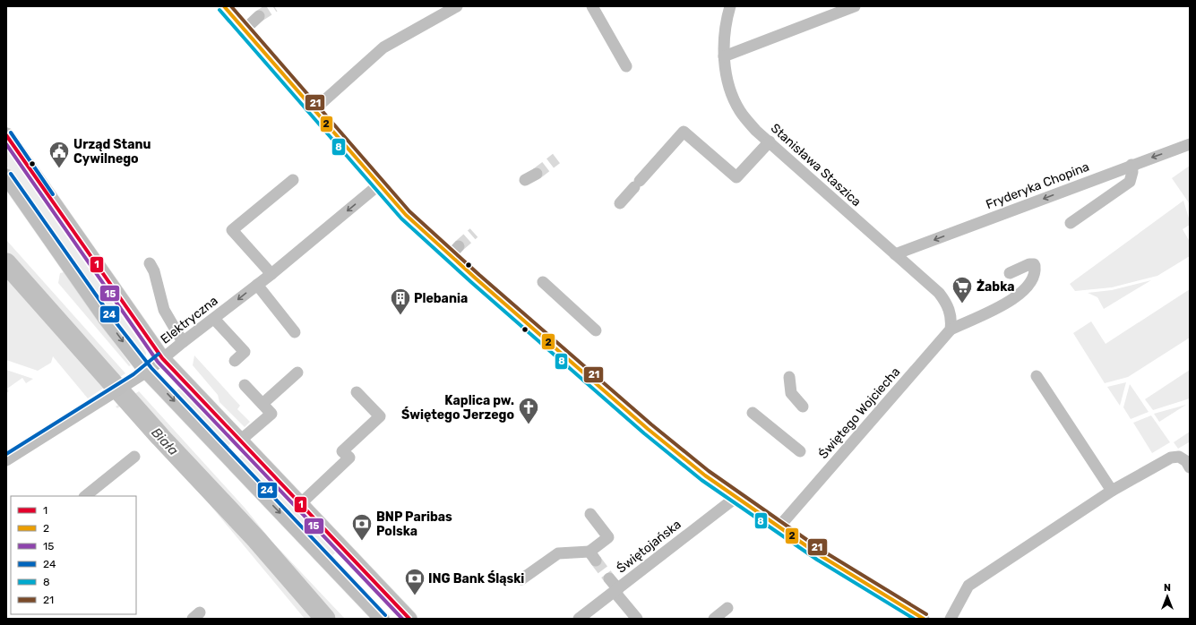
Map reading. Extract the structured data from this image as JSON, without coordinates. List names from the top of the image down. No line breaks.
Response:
{"streets":{"street":["Stanisława Staszica","Fryderyka Chopina","Elektryczna","Świętego Wojciecha","Świętojańska"]},"crossings":[["Stanisława Staszica","Fryderyka Chopina"],["Stanisława Staszica","Świętego Wojciecha"]],"one_way":["Fryderyka Chopina","Elektryczna"],"water":["Biała"],"places":{"public building":["Urząd Stanu Cywilnego"],"supermarket":["Żabka"],"building":["Plebania"],"church":["Kaplica pw. Świętego Jerzego"],"bank":["BNP Paribas Polska","ING Bank Śląski"]},"lines":["transit line 2","transit line 21","transit line 8","transit line 24","transit line 1","transit line 15"],"legend":["1","2","15","24","8","21"],"north":"top"}
